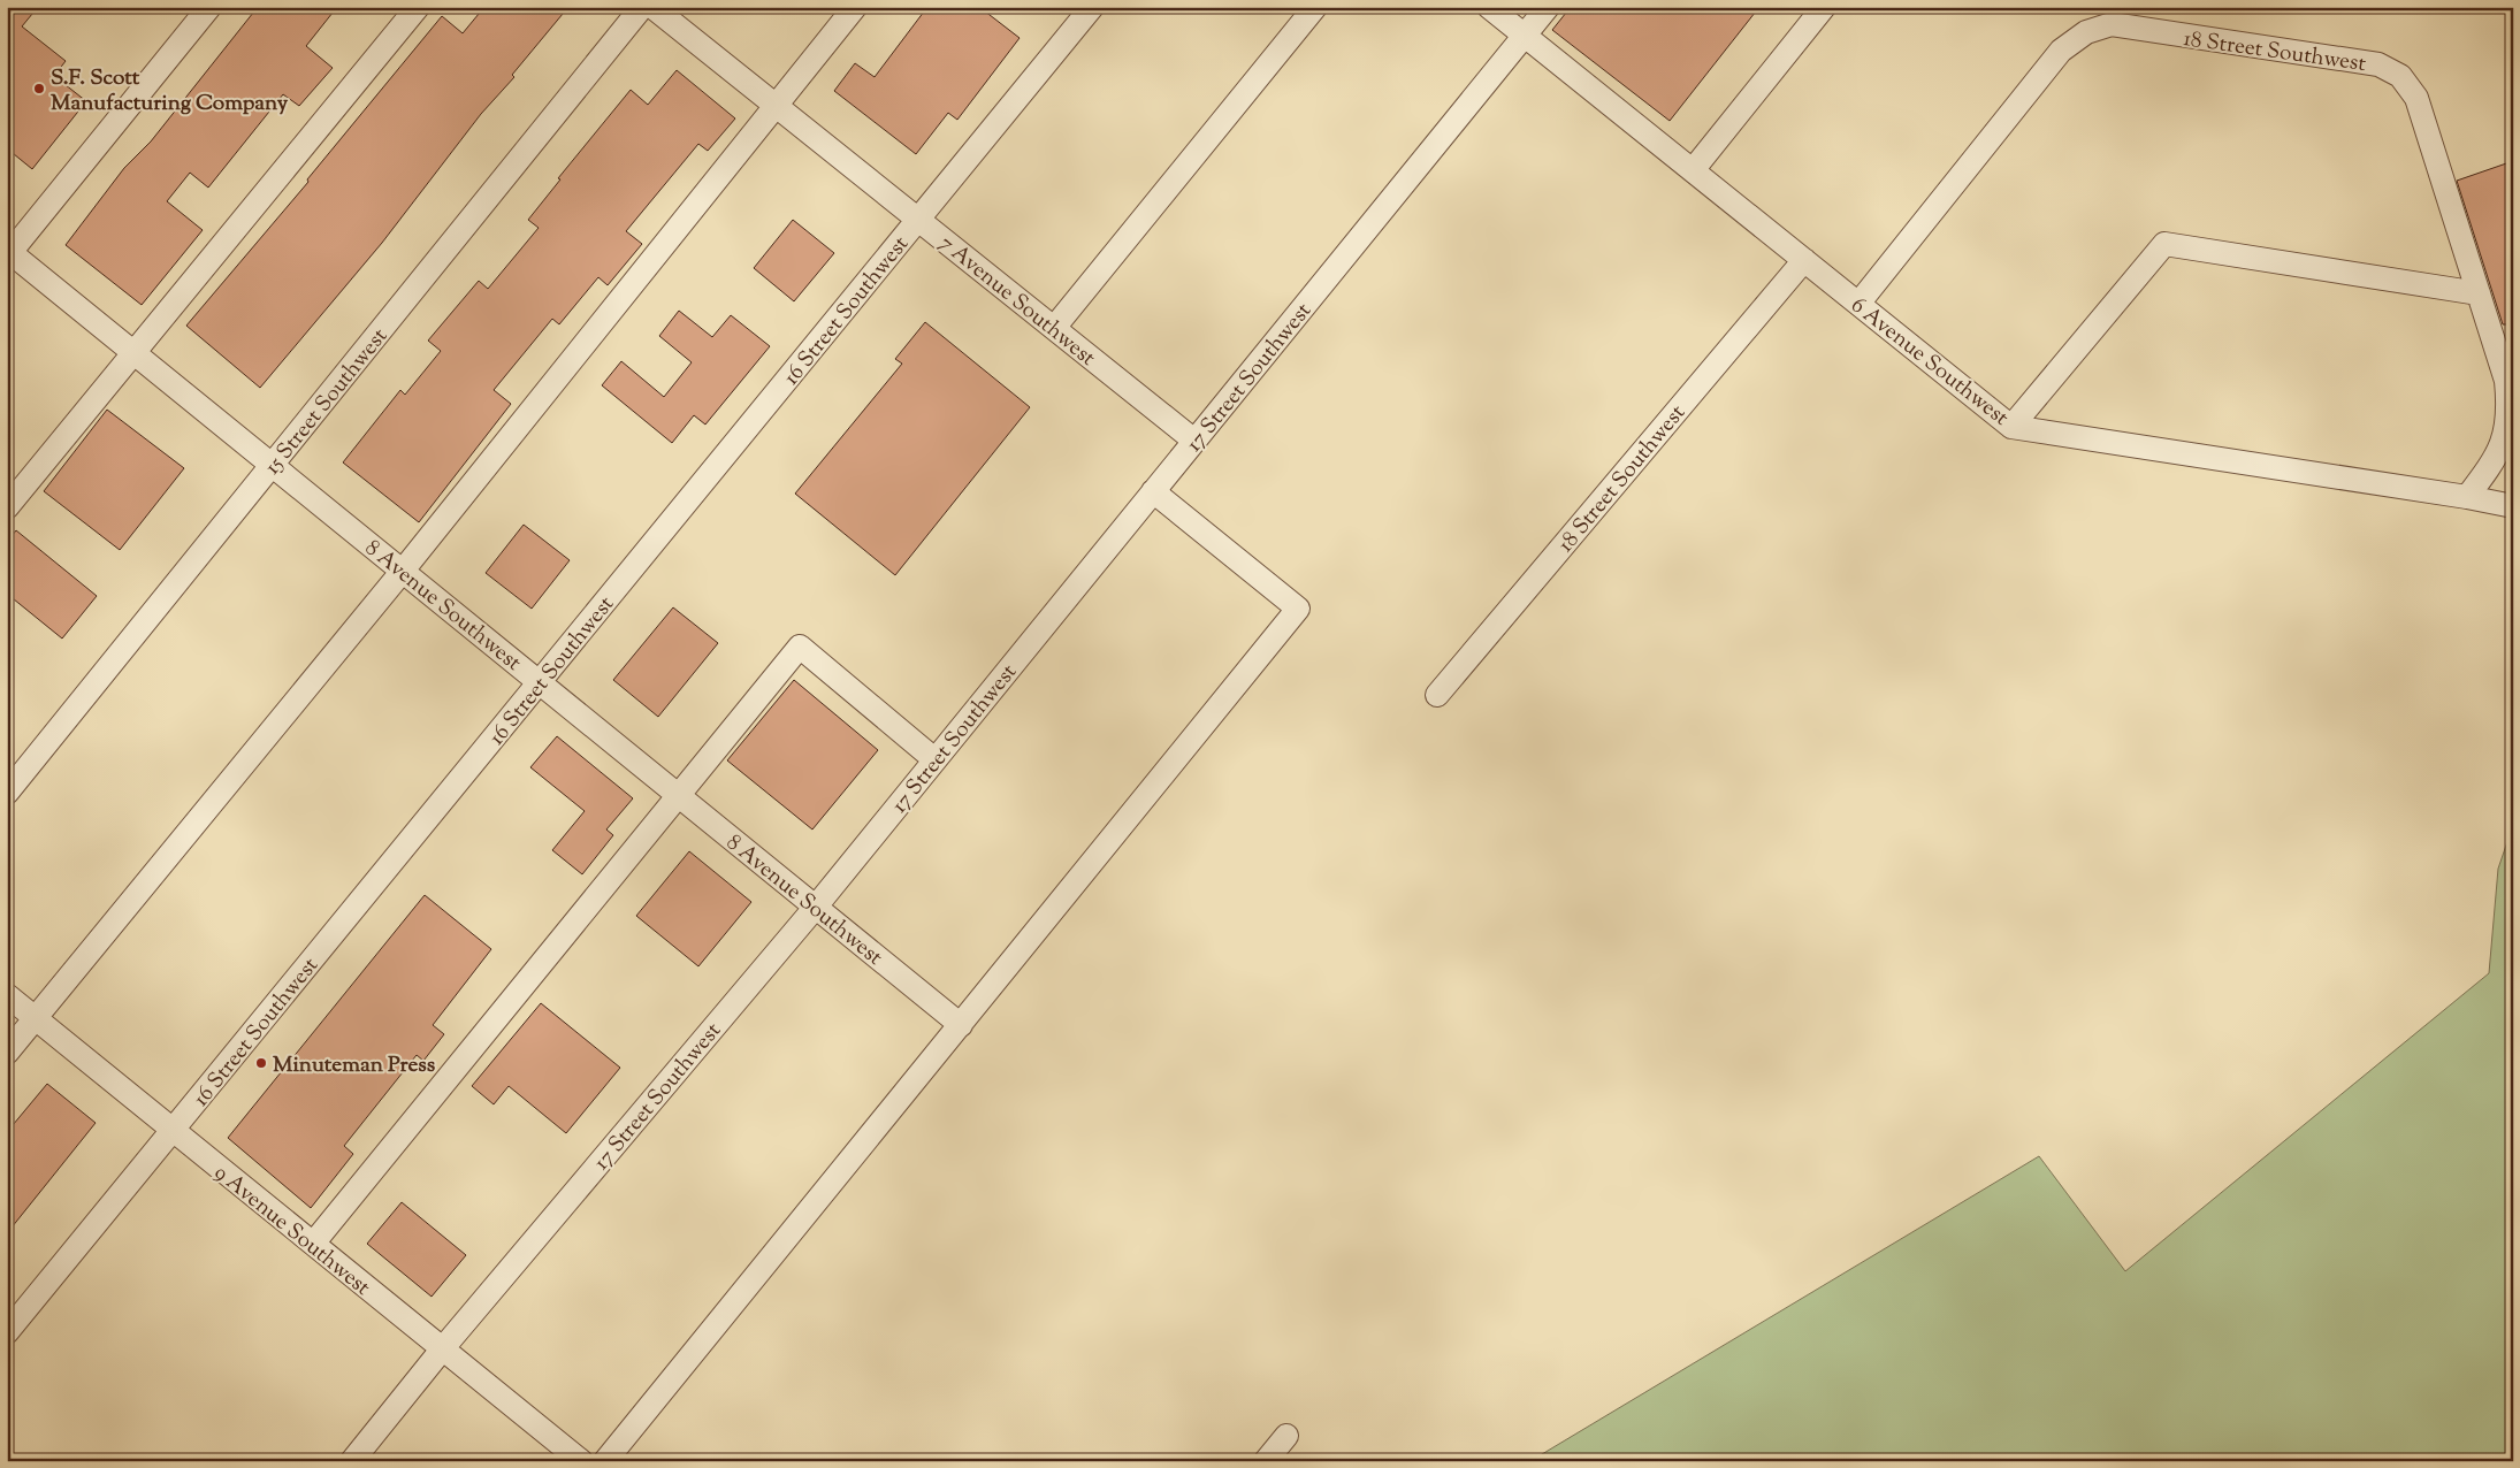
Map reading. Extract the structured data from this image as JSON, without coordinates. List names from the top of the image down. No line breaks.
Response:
{"streets":{"street":["18 Street Southwest","7 Avenue Southwest","16 Street Southwest","6 Avenue Southwest","17 Street Southwest","15 Street Southwest","8 Avenue Southwest","9 Avenue Southwest"]},"crossings":[["18 Street Southwest","6 Avenue Southwest"],["7 Avenue Southwest","16 Street Southwest"],["7 Avenue Southwest","17 Street Southwest"],["16 Street Southwest","8 Avenue Southwest"],["16 Street Southwest","9 Avenue Southwest"],["6 Avenue Southwest","17 Street Southwest"],["17 Street Southwest","8 Avenue Southwest"],["17 Street Southwest","9 Avenue Southwest"],["15 Street Southwest","8 Avenue Southwest"]],"places":["S.F. Scott Manufacturing Company","Minuteman Press"]}
